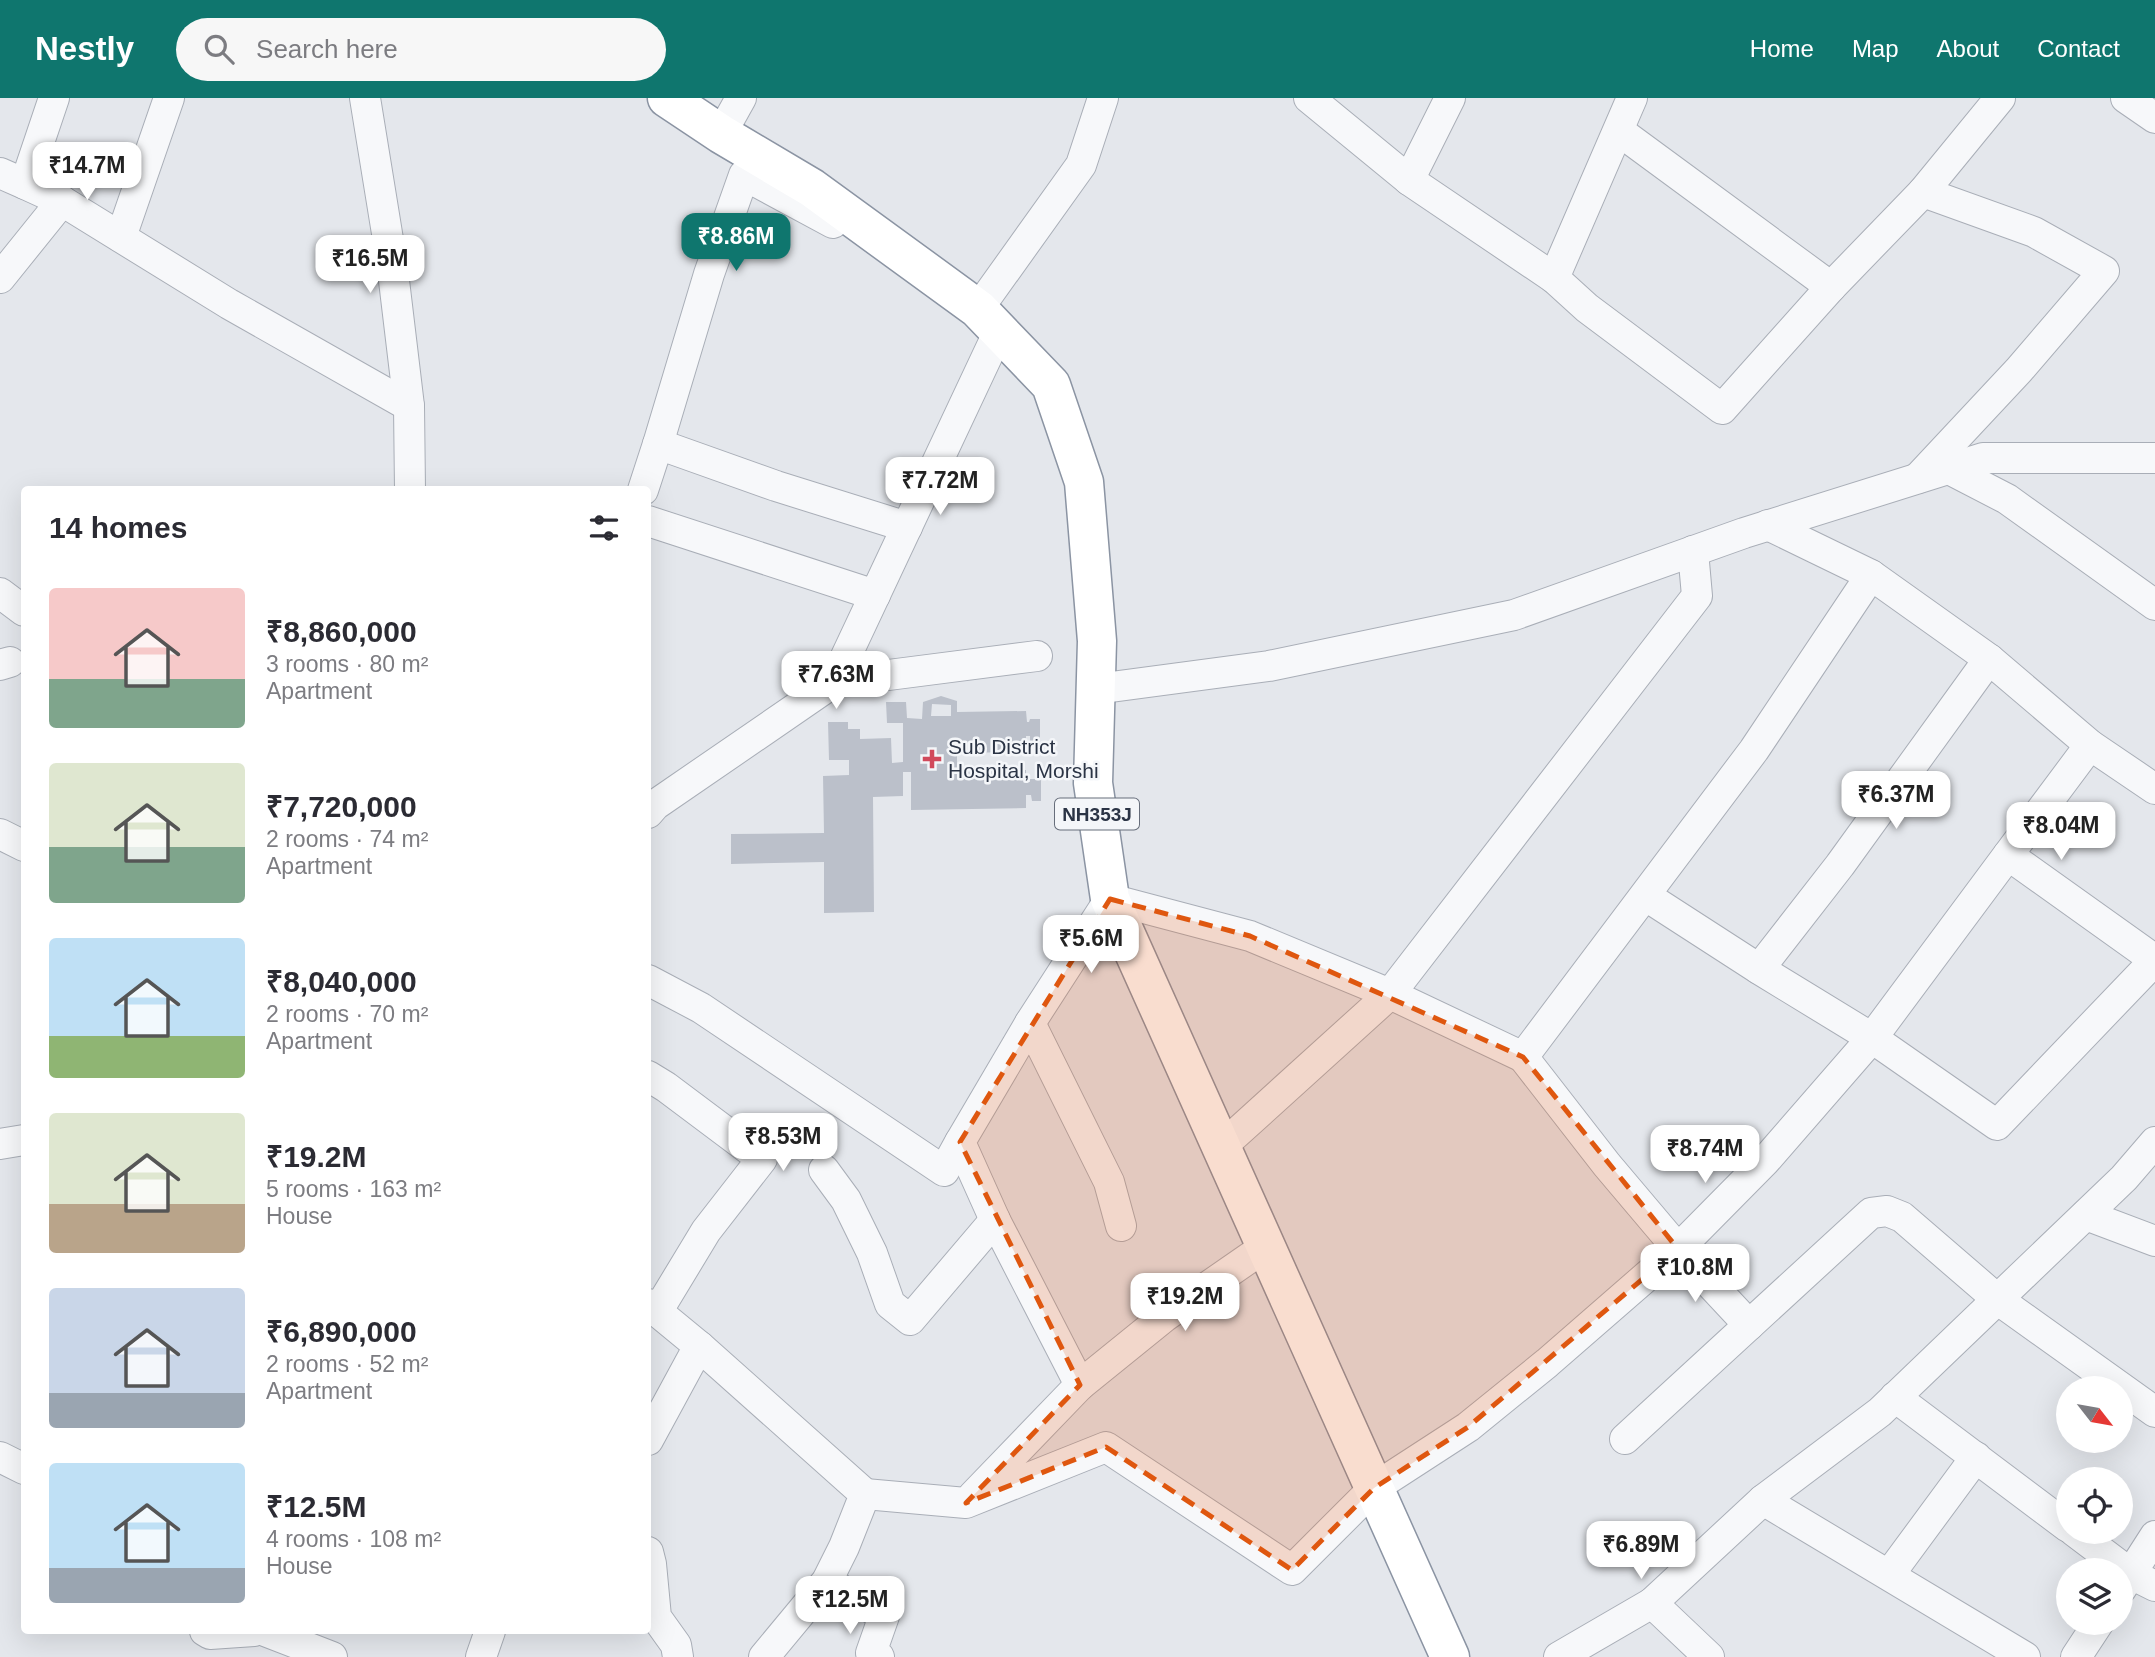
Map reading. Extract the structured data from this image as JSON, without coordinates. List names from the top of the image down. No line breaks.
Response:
{"streets":{"highway":["NH353J"]},"places":{"health":["Sub District Hospital, Morshi"]},"north":"bottom right","page":{"header":"Nestly","search":"Search here","nav":["Home","Map","About","Contact"],"price":["₹14.7M","₹8.86M","₹16.5M","₹7.72M","₹7.63M","₹6.37M","₹8.04M","₹5.6M","₹8.53M","₹8.74M","₹10.8M","₹19.2M","₹6.89M","₹12.5M"],"heading":"14 homes","list":[{"name":"₹8,860,000","note":"3 rooms · 80 m² · Apartment"},{"name":"₹7,720,000","note":"2 rooms · 74 m² · Apartment"},{"name":"₹8,040,000","note":"2 rooms · 70 m² · Apartment"},{"name":"₹19.2M","note":"5 rooms · 163 m² · House"},{"name":"₹6,890,000","note":"2 rooms · 52 m² · Apartment"},{"name":"₹12.5M","note":"4 rooms · 108 m² · House"}]}}
